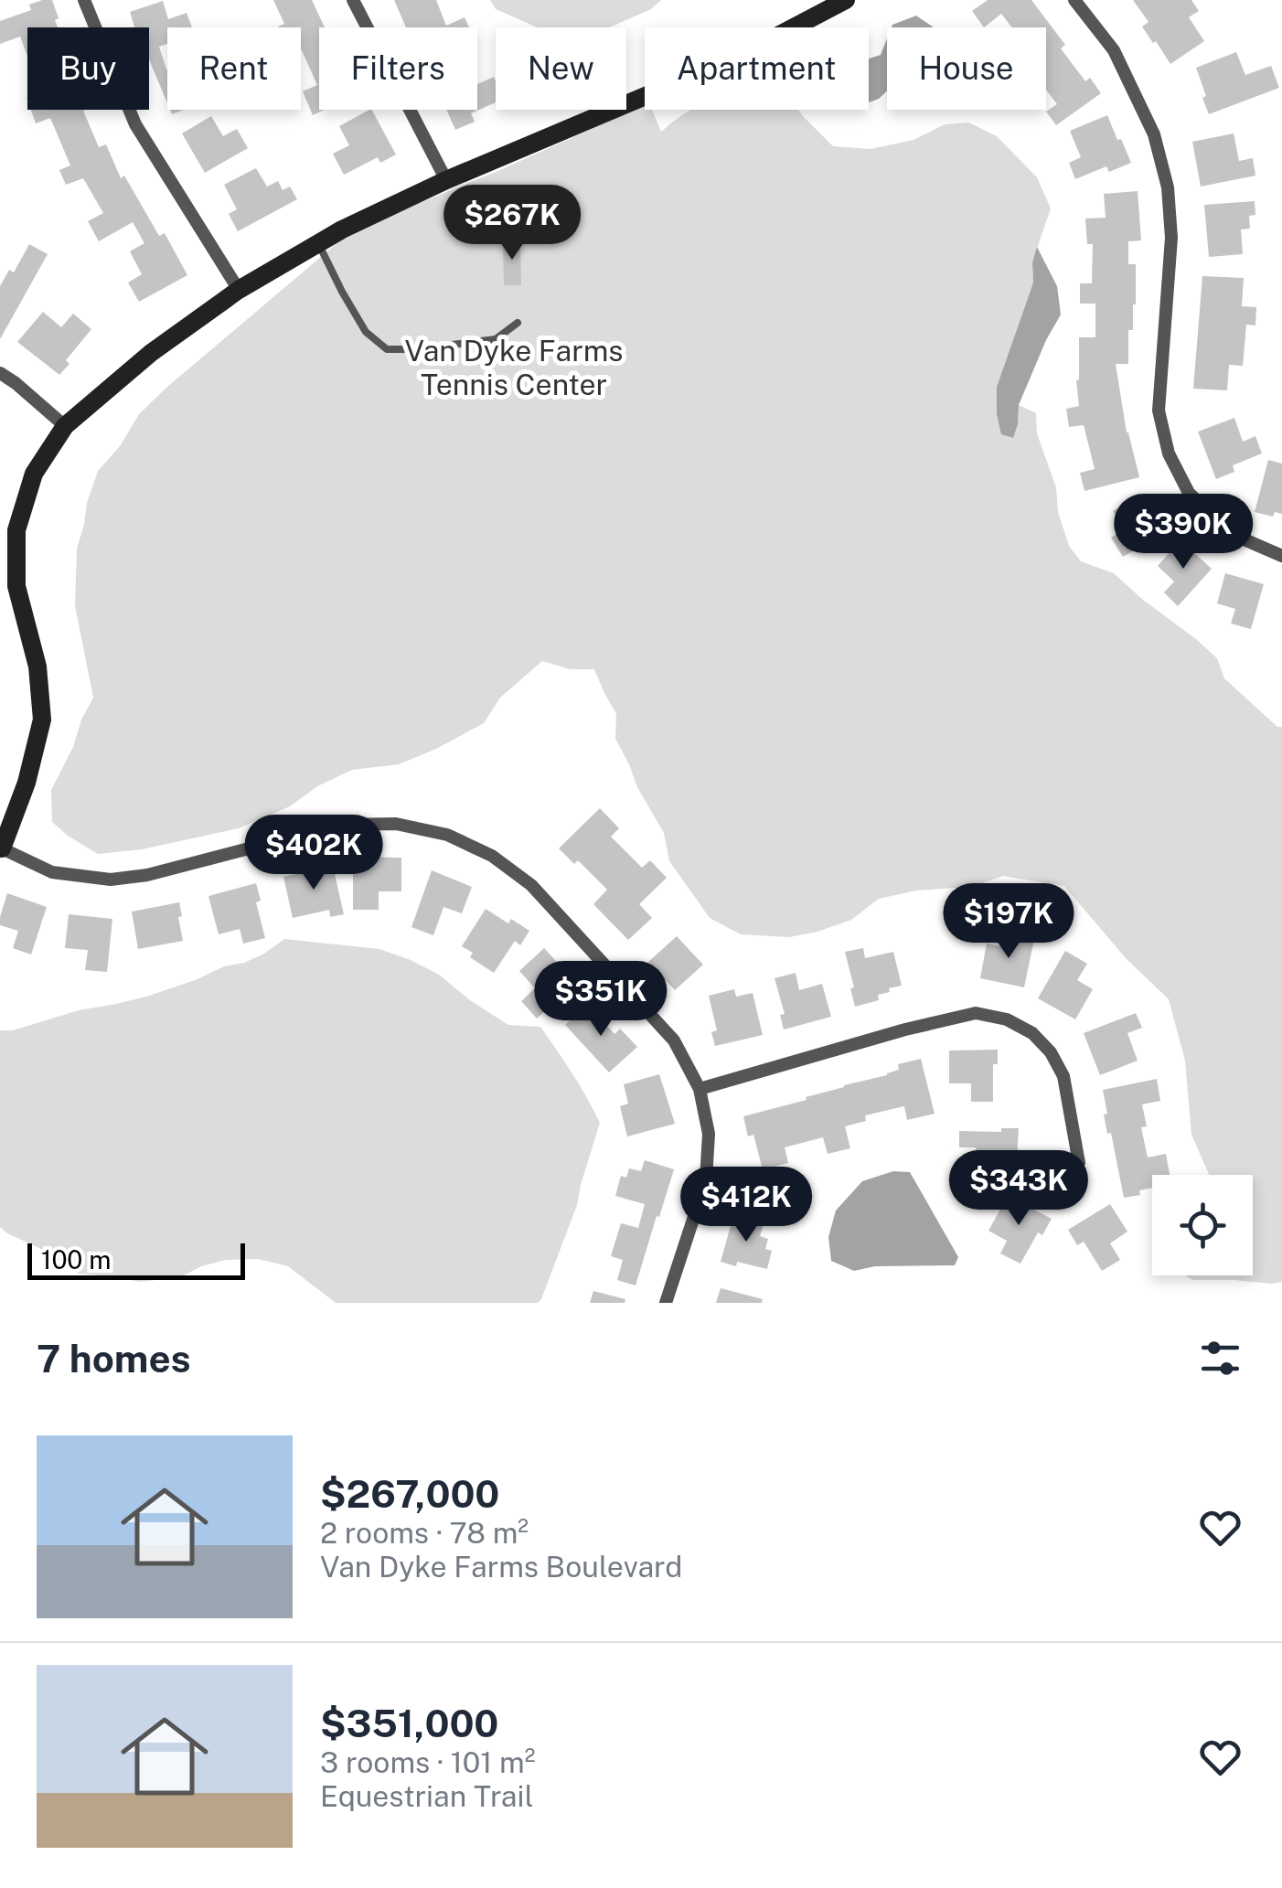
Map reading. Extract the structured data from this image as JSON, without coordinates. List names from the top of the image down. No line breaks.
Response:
{"parks":["Van Dyke Farms Tennis Center"],"scale_bar":"100 m","page":{"chip":["Buy","Rent","Filters","New","Apartment","House"],"price":["$267K","$390K","$402K","$197K","$351K","$343K","$412K"],"scale":"100 m","heading":"7 homes","list":[{"name":"$267,000","note":"2 rooms · 78 m² · Van Dyke Farms Boulevard"},{"name":"$351,000","note":"3 rooms · 101 m² · Equestrian Trail"}]}}
